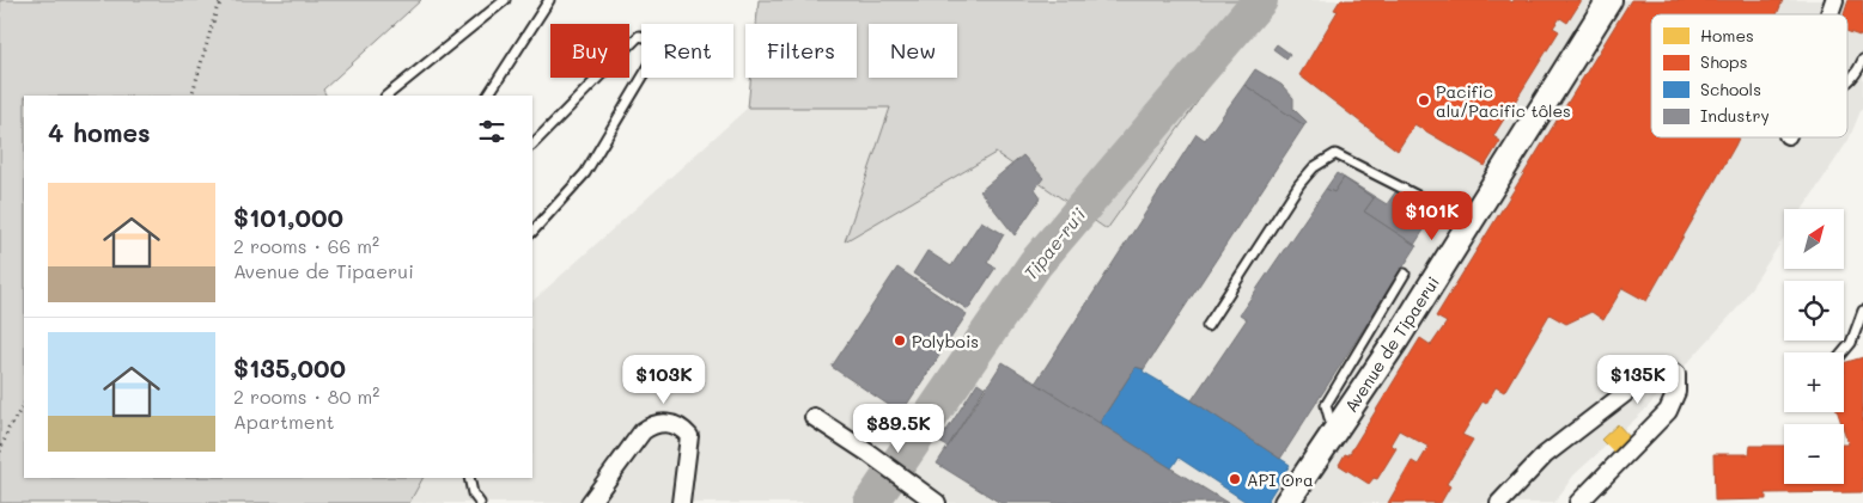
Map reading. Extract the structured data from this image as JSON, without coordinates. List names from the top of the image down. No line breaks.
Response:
{"streets":{"main road":["Avenue de Tipaerui"]},"water":["Tipae-ru’i"],"places":["Pacific alu/Pacific tôles","Polybois","API Ora"],"legend":["Homes","Shops","Schools","Industry"],"north":"top right","page":{"chip":["Buy","Rent","Filters","New"],"heading":"4 homes","list":[{"name":"$101,000","note":"2 rooms · 66 m² · Avenue de Tipaerui"},{"name":"$135,000","note":"2 rooms · 80 m² · Apartment"}],"price":["$101K","$103K","$135K","$89.5K"],"map_buttons":["+","−"]}}
